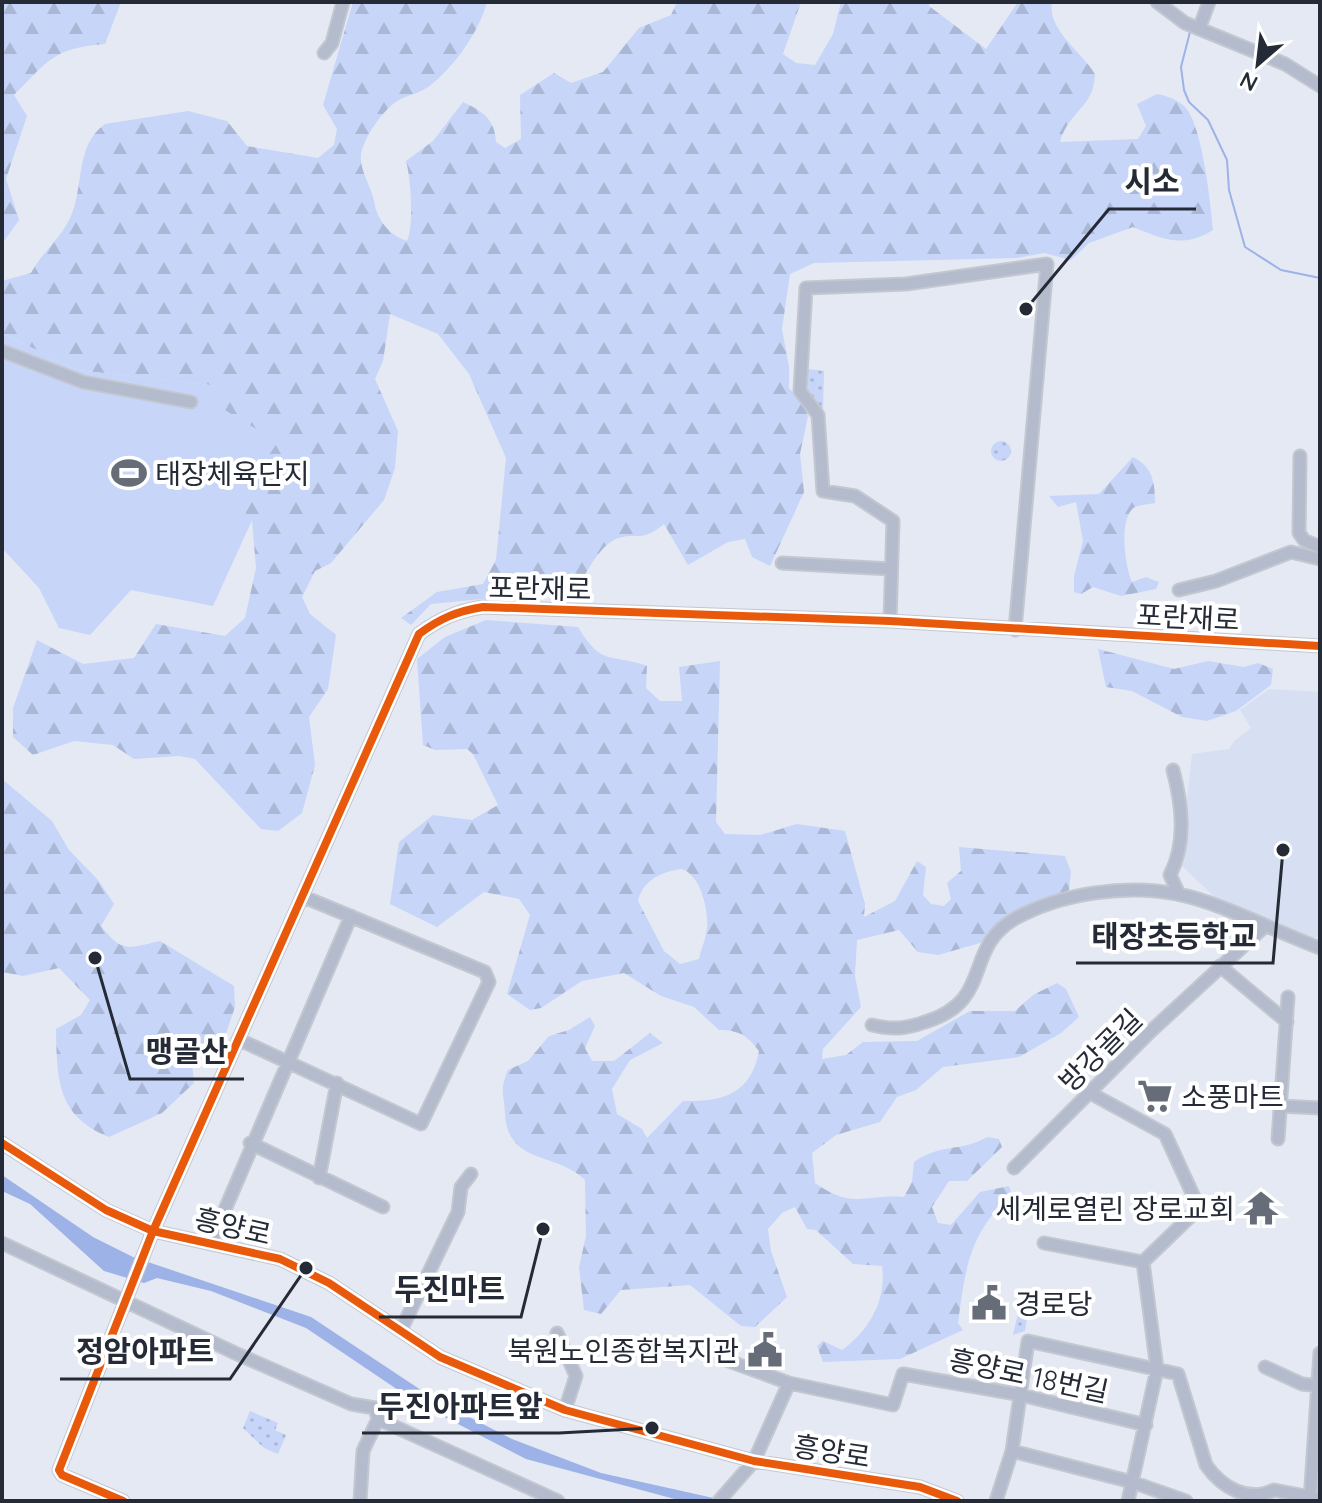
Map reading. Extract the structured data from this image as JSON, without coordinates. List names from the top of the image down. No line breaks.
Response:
{"streets":{"street":["포란재로","방강골길","흥양로","흥양로 18번길"]},"crossings":[["포란재로","흥양로"]],"places":{"other":["시소","태장초등학교","맹골산","두진마트","정암아파트","두진아파트앞"],"sports":["태장체육단지"],"supermarket":["소풍마트"],"temple":["세계로열린 장로교회"],"public building":["경로당","북원노인종합복지관"]},"north":"bottom left"}
